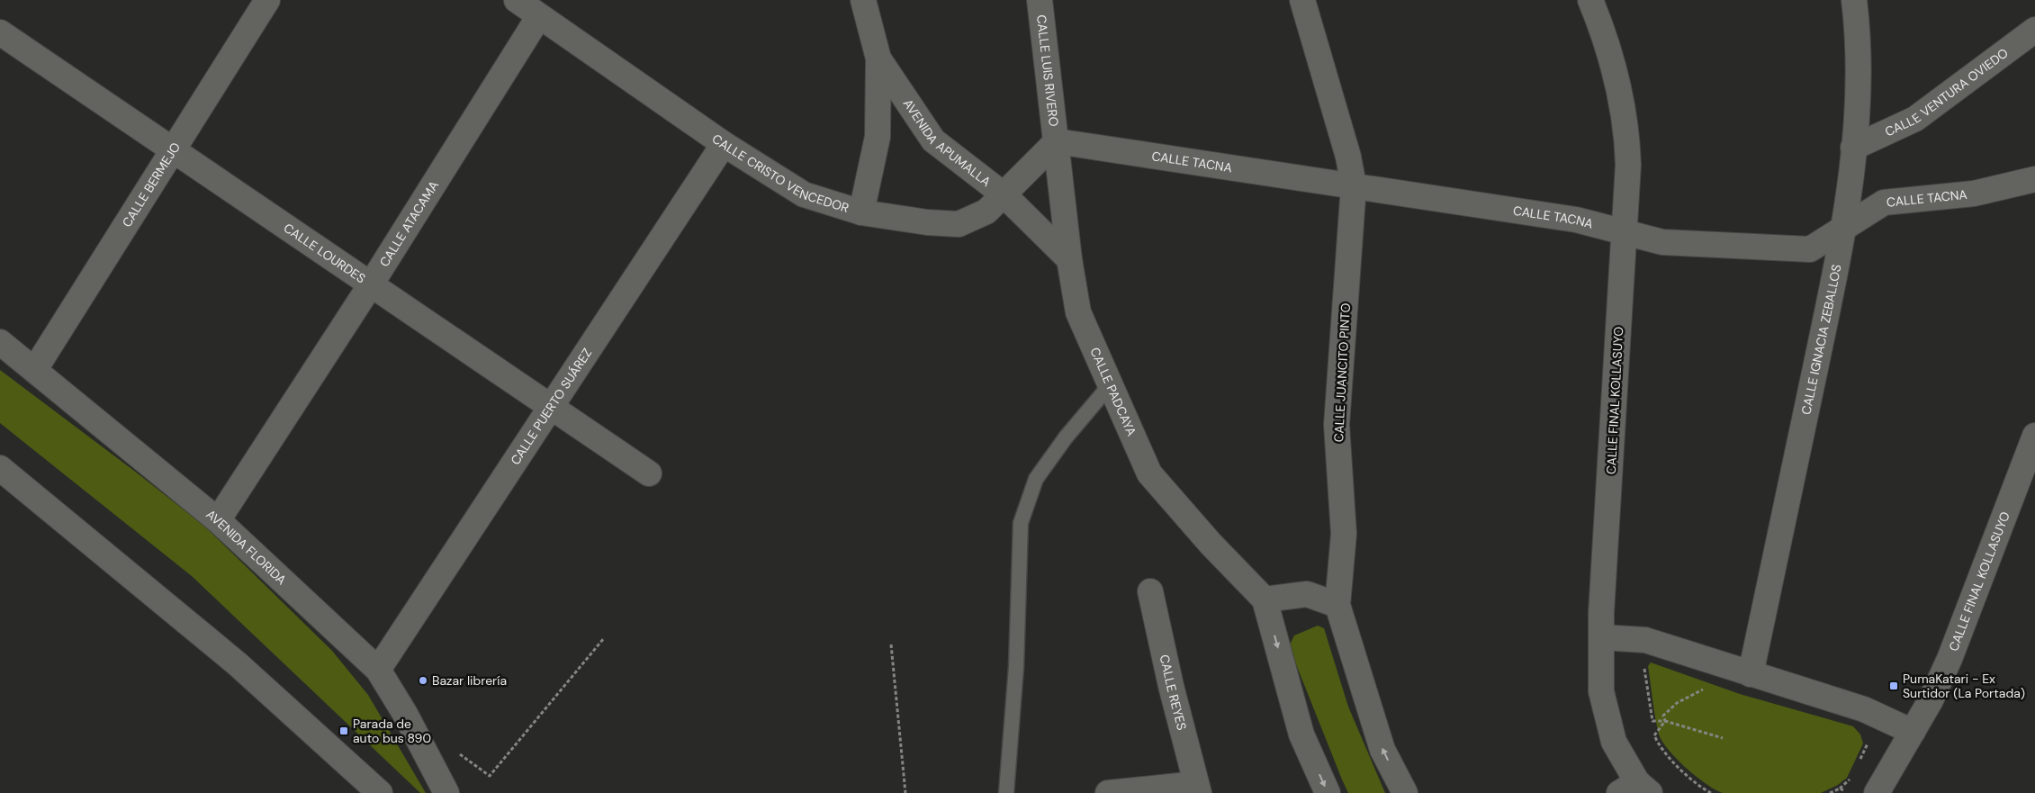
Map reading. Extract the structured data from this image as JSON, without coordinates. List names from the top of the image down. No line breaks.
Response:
{"streets":{"street":["CALLE LUIS RIVERO","CALLE VENTURA OVIEDO","AVENIDA APUMALLA","CALLE TACNA","CALLE CRISTO VENCEDOR","CALLE BERMEJO","CALLE ATACAMA","CALLE LOURDES","CALLE IGNACIA ZEBALLOS","CALLE JUANCITO PINTO","CALLE PADCAYA","CALLE FINAL KOLLASUYO","CALLE PUERTO SUÁREZ","AVENIDA FLORIDA","CALLE REYES"]},"crossings":[["CALLE LUIS RIVERO","CALLE TACNA"],["CALLE LUIS RIVERO","CALLE CRISTO VENCEDOR"],["CALLE LUIS RIVERO","CALLE PADCAYA"],["CALLE VENTURA OVIEDO","CALLE IGNACIA ZEBALLOS"],["AVENIDA APUMALLA","CALLE CRISTO VENCEDOR"],["AVENIDA APUMALLA","CALLE PADCAYA"],["CALLE TACNA","CALLE CRISTO VENCEDOR"],["CALLE TACNA","CALLE IGNACIA ZEBALLOS"],["CALLE TACNA","CALLE JUANCITO PINTO"],["CALLE TACNA","CALLE PADCAYA"],["CALLE TACNA","CALLE FINAL KOLLASUYO"],["CALLE CRISTO VENCEDOR","CALLE ATACAMA"],["CALLE CRISTO VENCEDOR","CALLE PADCAYA"],["CALLE CRISTO VENCEDOR","CALLE PUERTO SUÁREZ"],["CALLE BERMEJO","CALLE LOURDES"],["CALLE BERMEJO","AVENIDA FLORIDA"],["CALLE ATACAMA","CALLE LOURDES"],["CALLE ATACAMA","AVENIDA FLORIDA"],["CALLE LOURDES","CALLE PUERTO SUÁREZ"],["CALLE PUERTO SUÁREZ","AVENIDA FLORIDA"]],"places":{"other":["Bazar librería"],"transit":["PumaKatari - Ex Surtidor (La Portada)","Parada de auto bus 890"]}}
